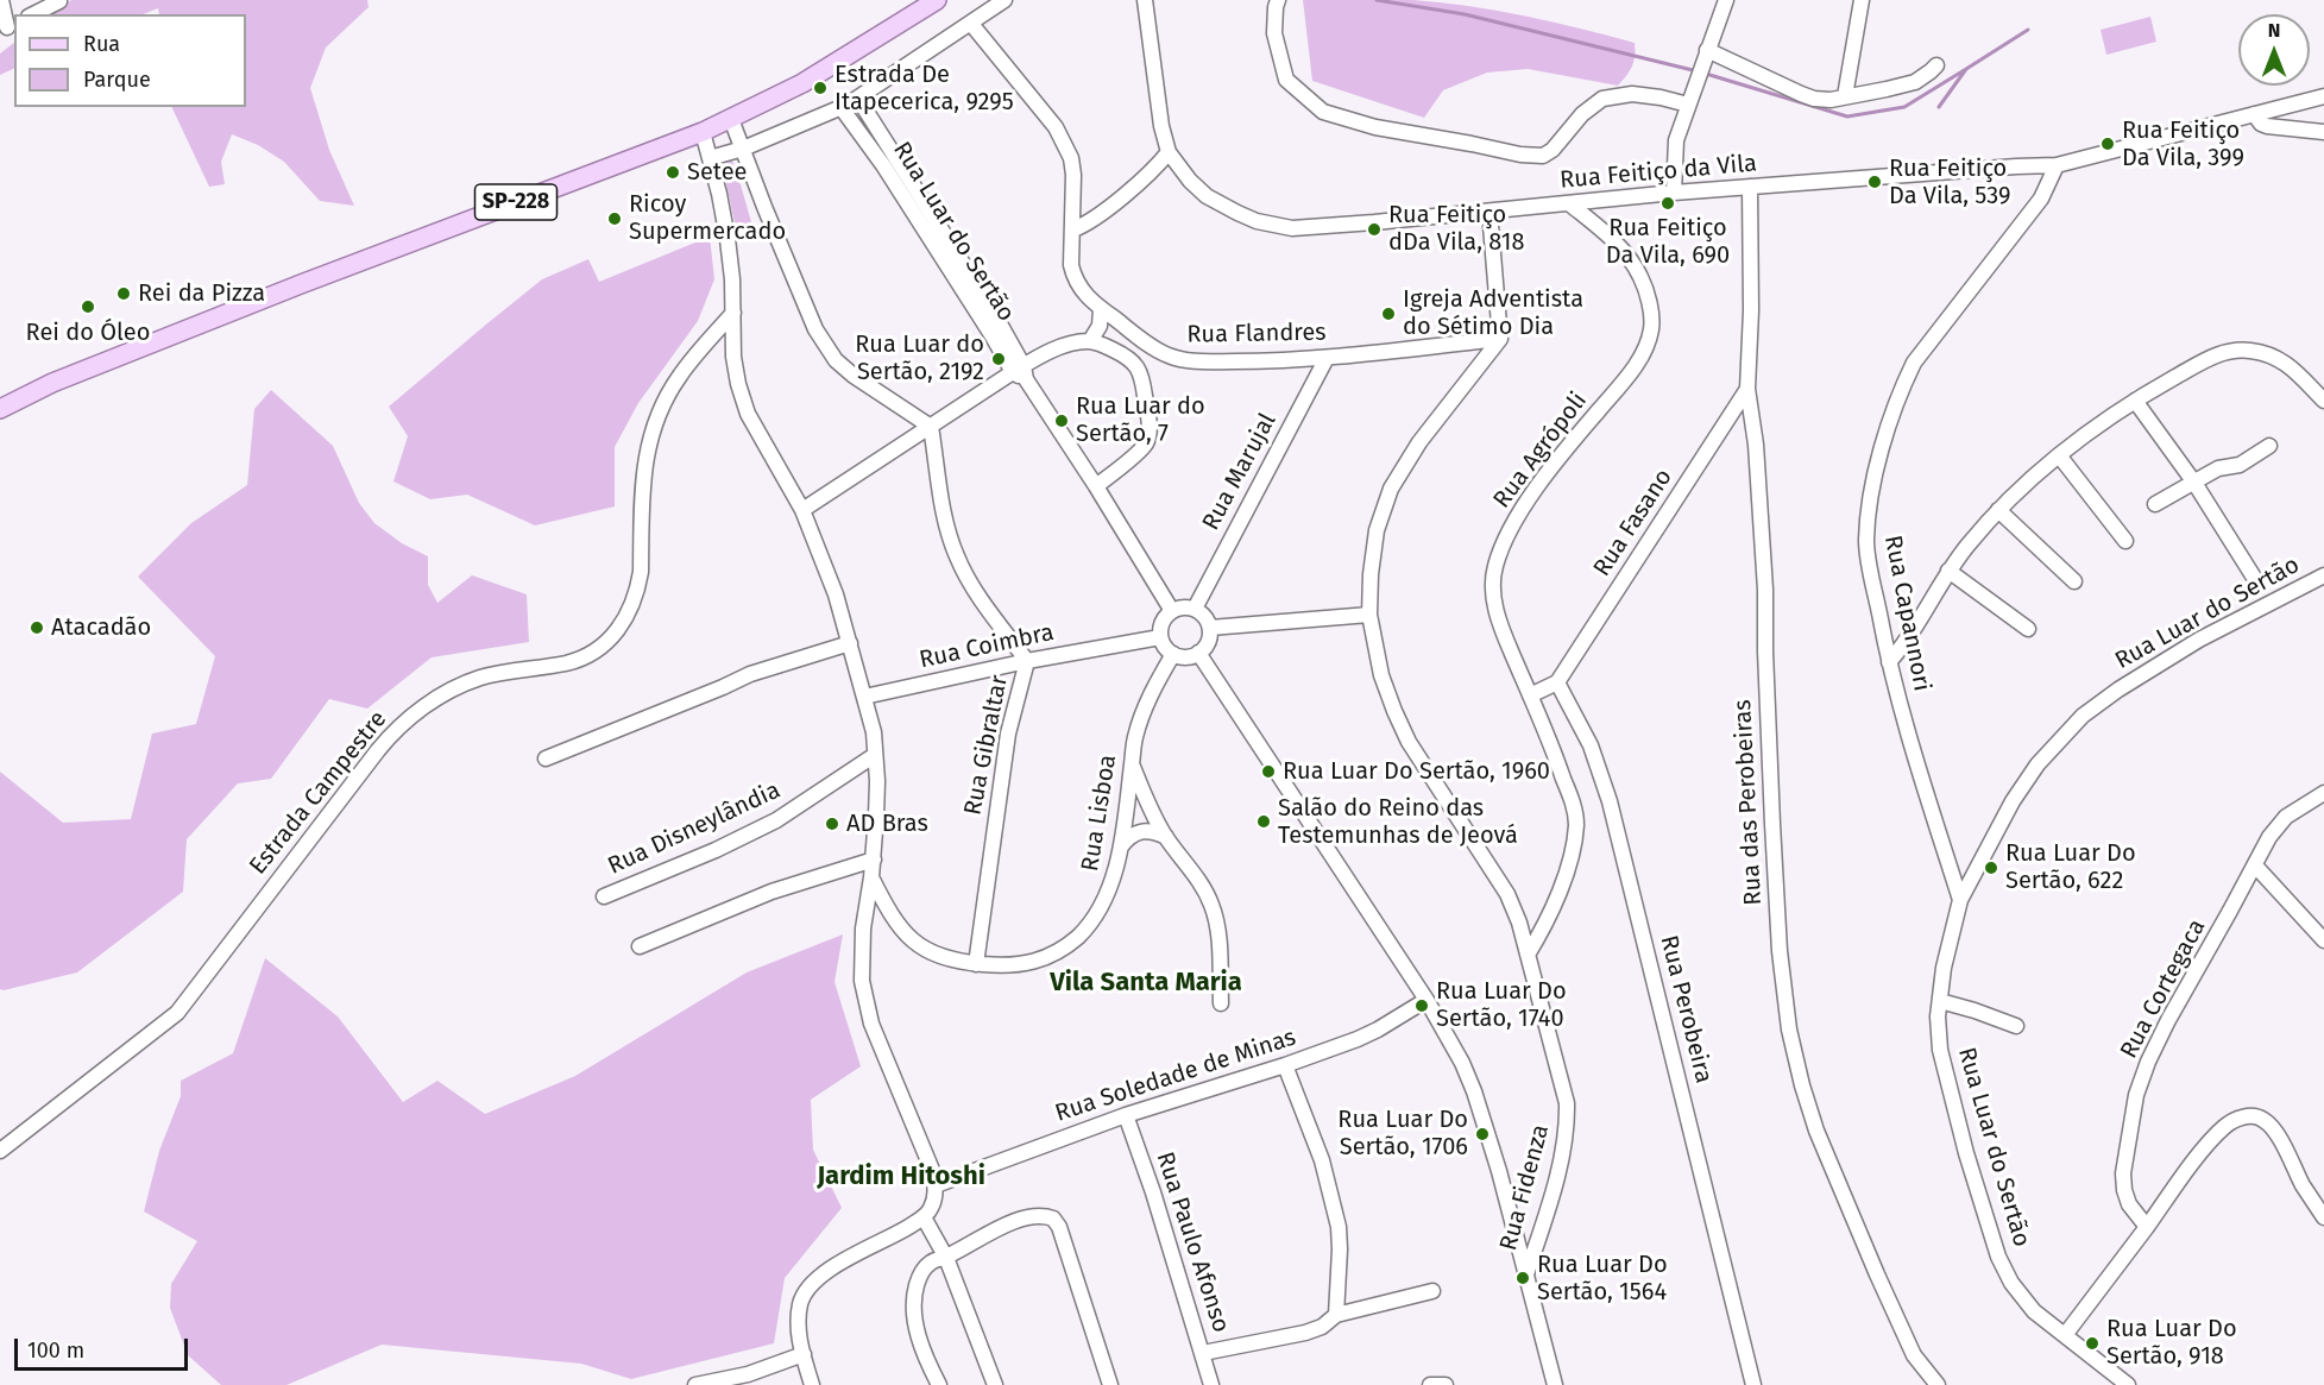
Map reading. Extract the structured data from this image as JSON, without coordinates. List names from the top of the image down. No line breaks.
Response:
{"streets":{"main road":["SP-228"],"street":["Rua Feitiço da Vila","Rua Luar do Sertão","Rua Flandres","Rua Agrópoli","Rua Marujal","Rua Fasano","Rua Capannori","Rua Coimbra","Rua Gibraltar","Estrada Campestre","Rua das Perobeiras","Rua Lisboa","Rua Disneylândia","Rua Cortegaca","Rua Perobeira","Rua Soledade de Minas","Rua Fidenza","Rua Paulo Afonso"]},"crossings":[["Rua Feitiço da Vila","Rua Agrópoli"],["Rua Feitiço da Vila","Rua Capannori"],["Rua Feitiço da Vila","Rua das Perobeiras"],["Rua Luar do Sertão","Rua Marujal"],["Rua Luar do Sertão","Rua Capannori"],["Rua Luar do Sertão","Rua Coimbra"],["Rua Luar do Sertão","Rua Lisboa"],["Rua Flandres","Rua Marujal"],["Rua Flandres","Rua Fidenza"],["Rua Agrópoli","Rua Fidenza"],["Rua Marujal","Rua Coimbra"],["Rua Marujal","Rua Lisboa"],["Rua Fasano","Rua das Perobeiras"],["Rua Fasano","Rua Perobeira"],["Rua Coimbra","Rua Gibraltar"],["Rua Coimbra","Rua Lisboa"],["Rua Gibraltar","Rua Lisboa"],["Rua Soledade de Minas","Rua Paulo Afonso"]],"districts":["Vila Santa Maria","Jardim Hitoshi"],"places":["Estrada De Itapecerica, 9295","Rua Feitiço Da Vila, 399","Setee","Rua Feitiço Da Vila, 539","Rua Feitiço Da Vila, 690","Ricoy Supermercado","Rua Feitiço dDa Vila, 818","Rei da Pizza","Rei do Óleo","Igreja Adventista do Sétimo Dia","Rua Luar do Sertão, 2192","Rua Luar do Sertão, 7","Atacadão","Rua Luar Do Sertão, 1960","Salão do Reino das Testemunhas de Jeová","AD Bras","Rua Luar Do Sertão, 622","Rua Luar Do Sertão, 1740","Rua Luar Do Sertão, 1706","Rua Luar Do Sertão, 1564","Rua Luar Do Sertão, 918"],"legend":["Rua","Parque"],"scale_bar":"100 m","north":"top"}
